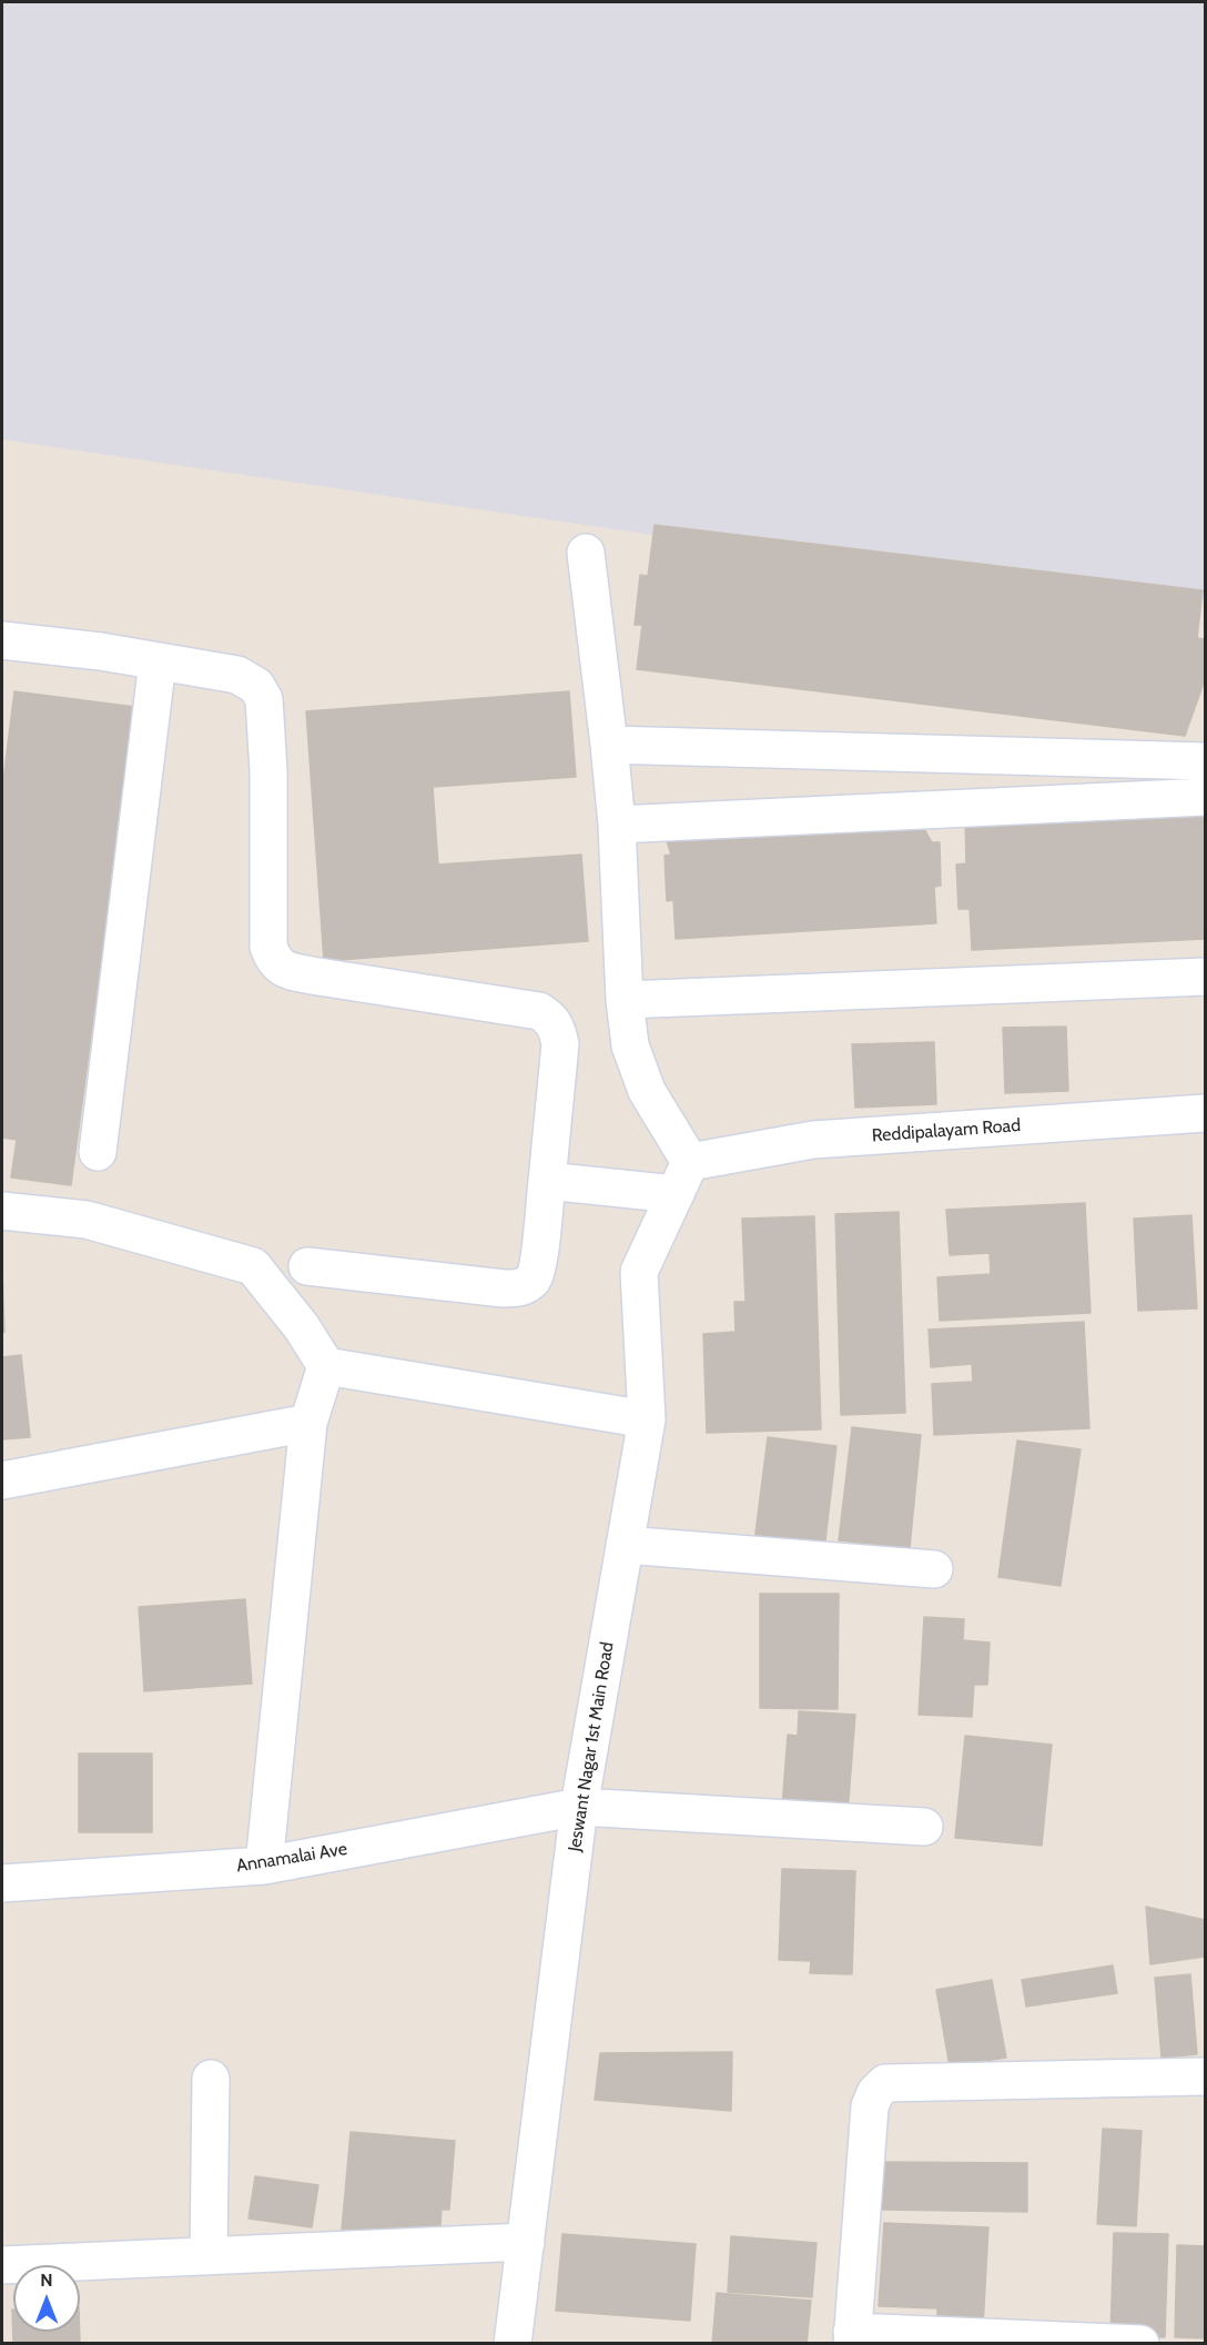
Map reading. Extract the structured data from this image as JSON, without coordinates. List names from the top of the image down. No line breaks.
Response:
{"streets":{"street":["Reddipalayam Road","Jeswant Nagar 1st Main Road","Annamalai Ave"]},"crossings":[["Reddipalayam Road","Jeswant Nagar 1st Main Road"],["Jeswant Nagar 1st Main Road","Annamalai Ave"]],"north":"top"}
